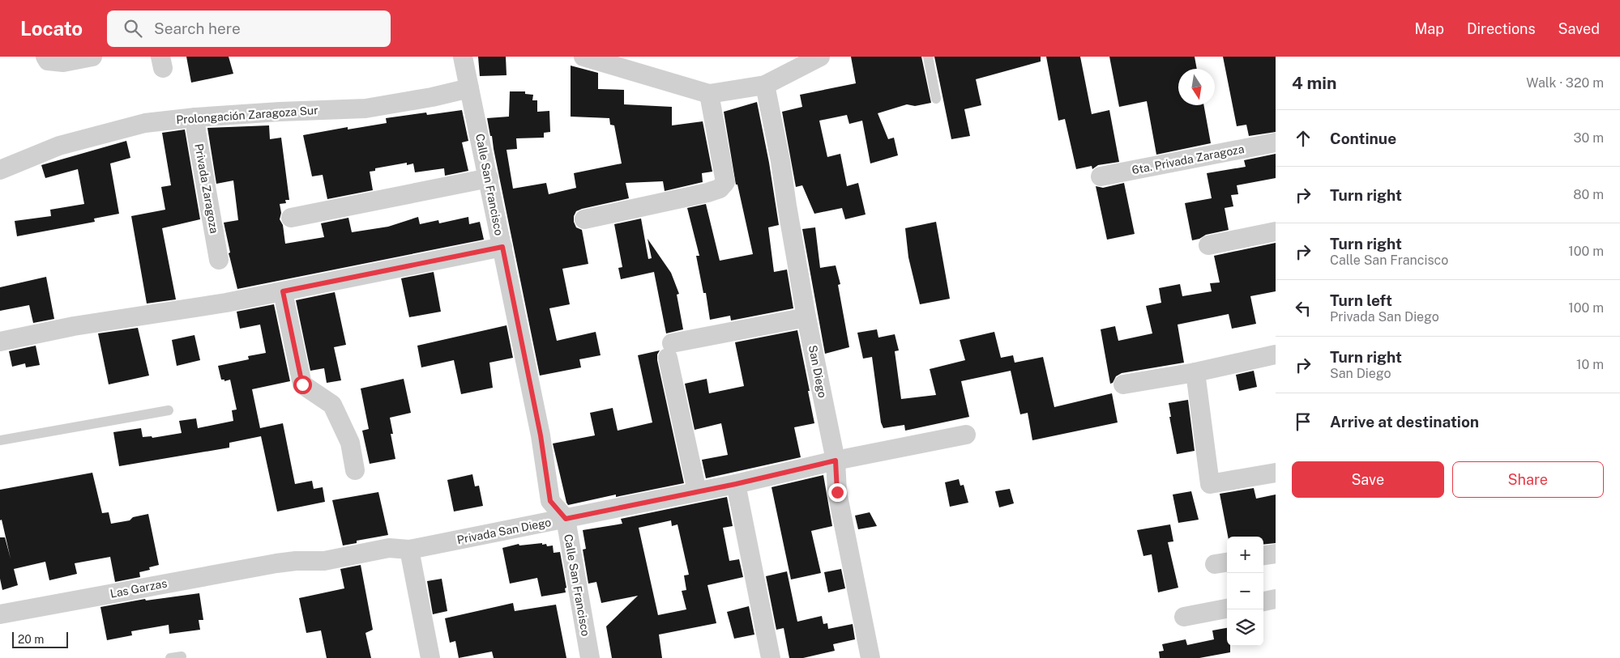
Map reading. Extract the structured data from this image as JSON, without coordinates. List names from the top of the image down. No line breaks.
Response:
{"streets":{"street":["Prolongación Zaragoza Sur","6ta. Privada Zaragoza","Calle San Francisco","Privada Zaragoza","San Diego","Privada San Diego","Las Garzas"]},"crossings":[["Prolongación Zaragoza Sur","Calle San Francisco"],["Prolongación Zaragoza Sur","Privada Zaragoza"],["Calle San Francisco","Privada San Diego"],["San Diego","Privada San Diego"],["Privada San Diego","Las Garzas"]],"scale_bar":"20 m","north":"bottom","page":{"header":"Locato","search":"Search here","nav":["Map","Directions","Saved"],"heading":["4 min","Walk · 320 m"],"list":[["Continue","30 m"],["Turn right","80 m"],["Turn right","Calle San Francisco","100 m"],["Turn left","Privada San Diego","100 m"],["Turn right","San Diego","10 m"],"Arrive at destination"],"buttons":["Save","Share"],"map_buttons":["+","−"],"scale":"20 m"}}
